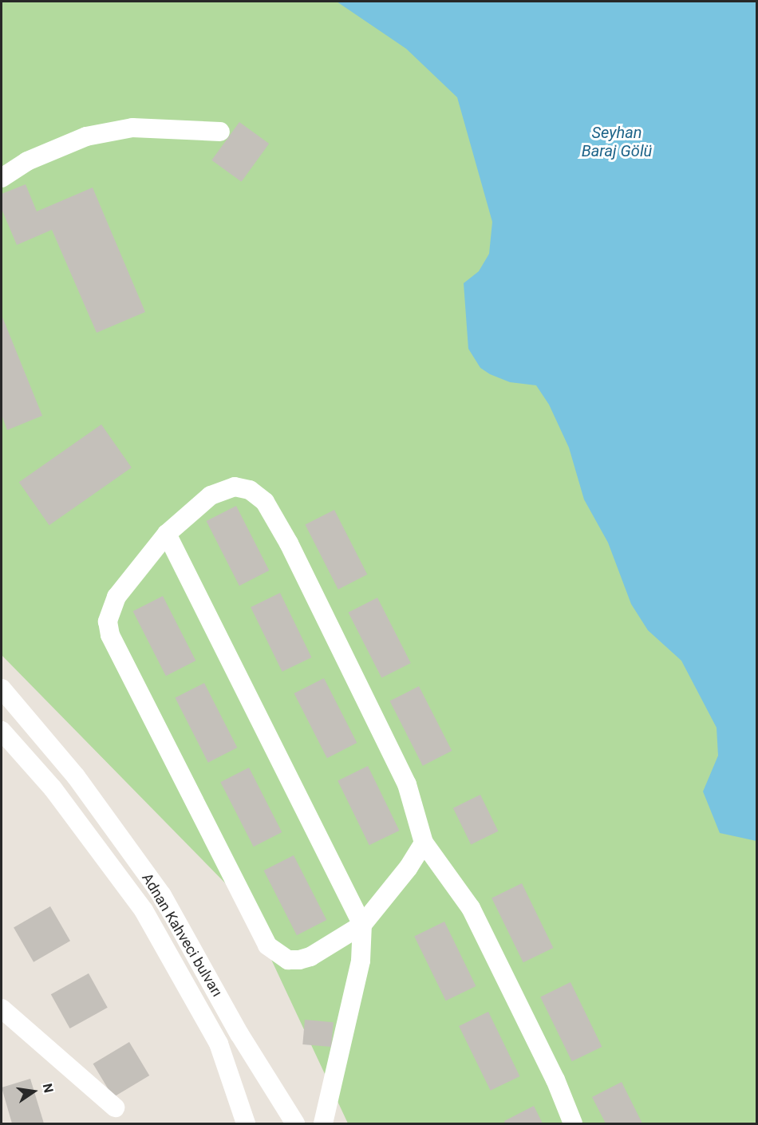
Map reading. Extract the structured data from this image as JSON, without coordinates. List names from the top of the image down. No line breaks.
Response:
{"streets":{"street":["Adnan Kahveci bulvarı"]},"water":["Seyhan Baraj Gölü"],"north":"right"}
